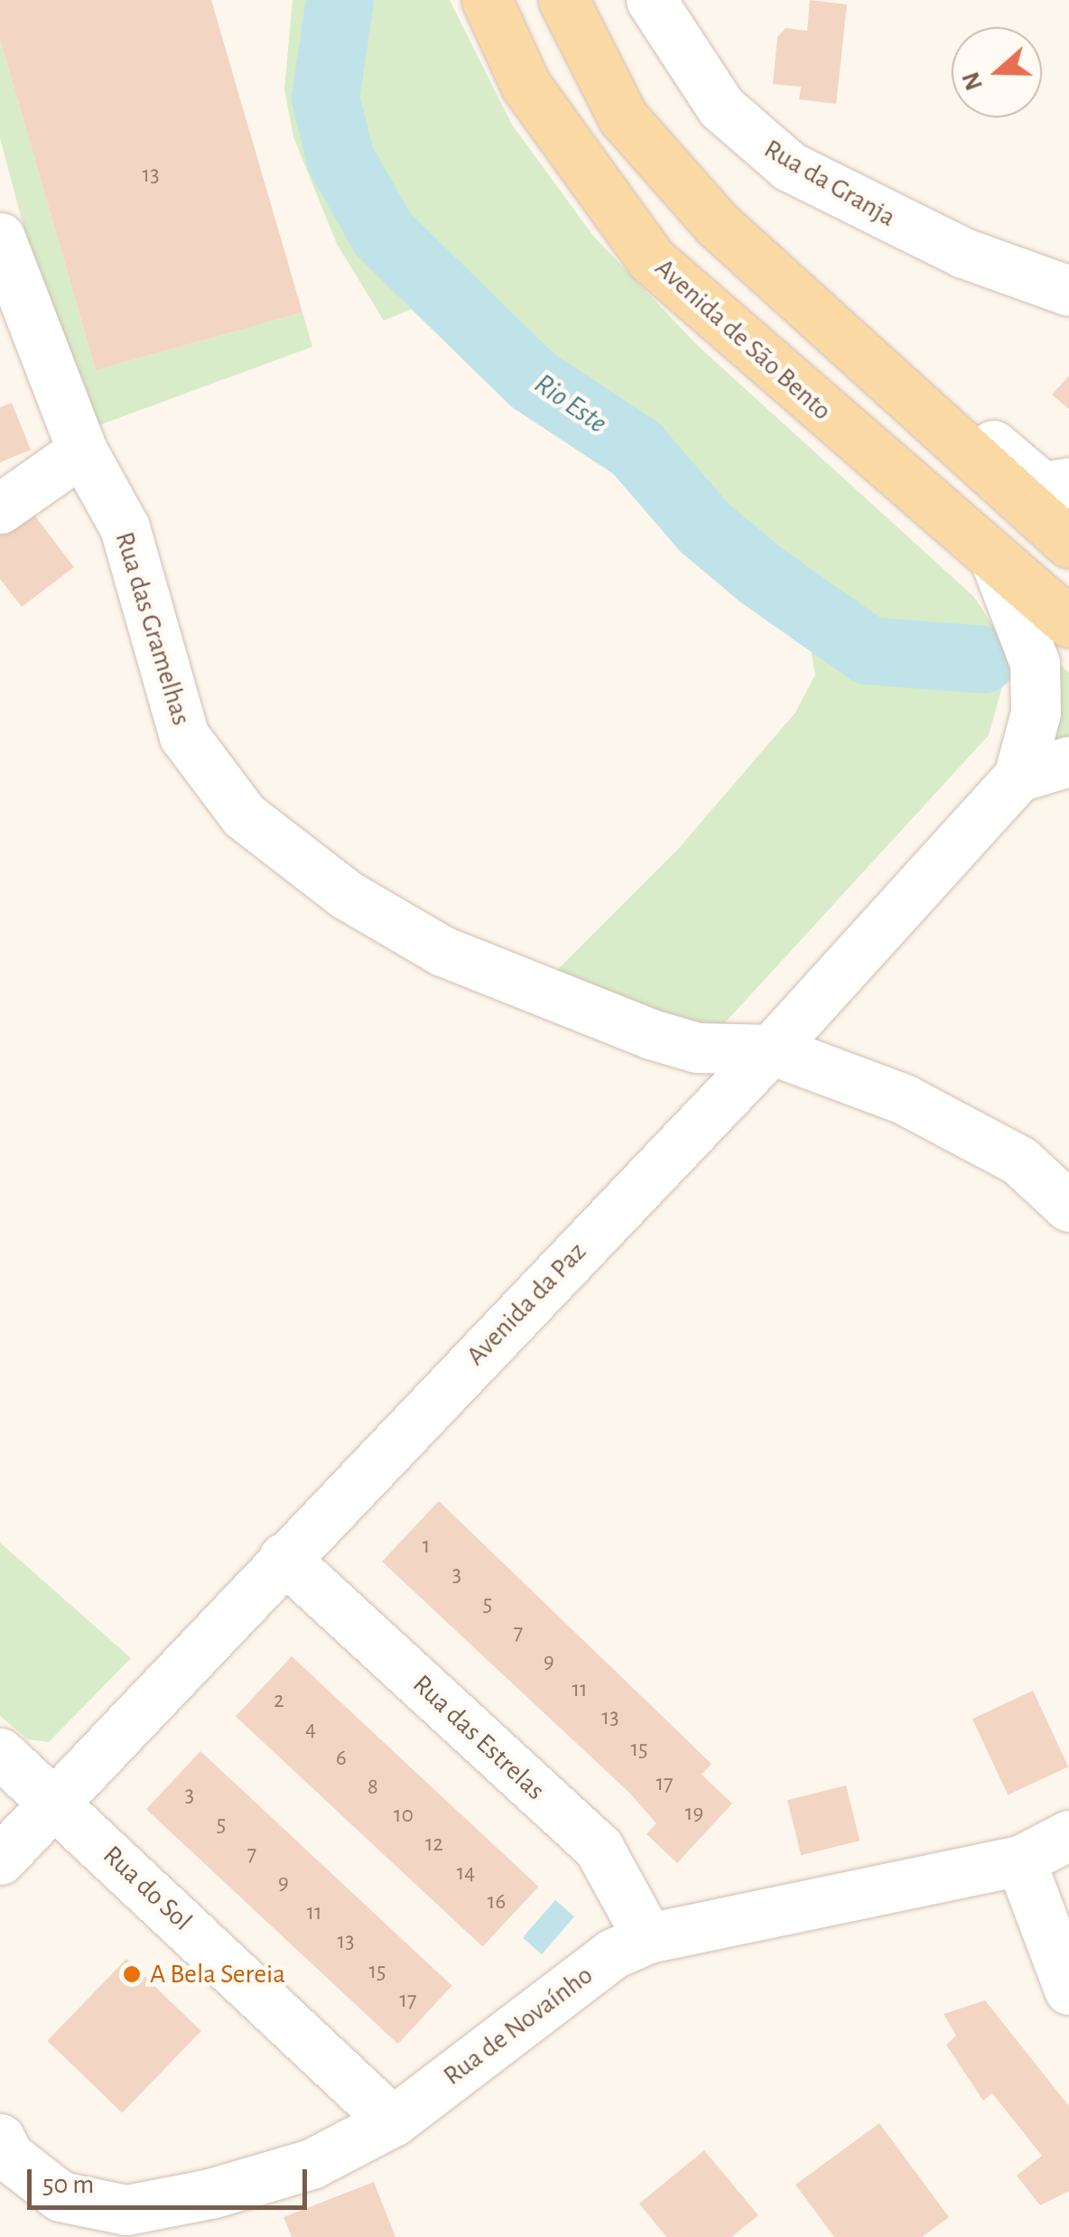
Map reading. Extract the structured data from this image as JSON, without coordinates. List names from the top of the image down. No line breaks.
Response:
{"streets":{"main road":["Avenida de São Bento"],"street":["Rua da Granja","Rua das Gramelhas","Avenida da Paz","Rua das Estrelas","Rua do Sol","Rua de Novaínho"]},"crossings":[["Avenida de São Bento","Avenida da Paz"],["Rua das Gramelhas","Avenida da Paz"],["Avenida da Paz","Rua das Estrelas"],["Avenida da Paz","Rua do Sol"],["Rua das Estrelas","Rua de Novaínho"],["Rua do Sol","Rua de Novaínho"]],"water":["Rio Este"],"places":["A Bela Sereia"],"house_numbers":["13","1","3","5","7","9","11","2","13","4","15","6","17","8","3","19","10","5","12","7","14","9","16","11","13","15","17"],"scale_bar":"50 m","north":"left"}
